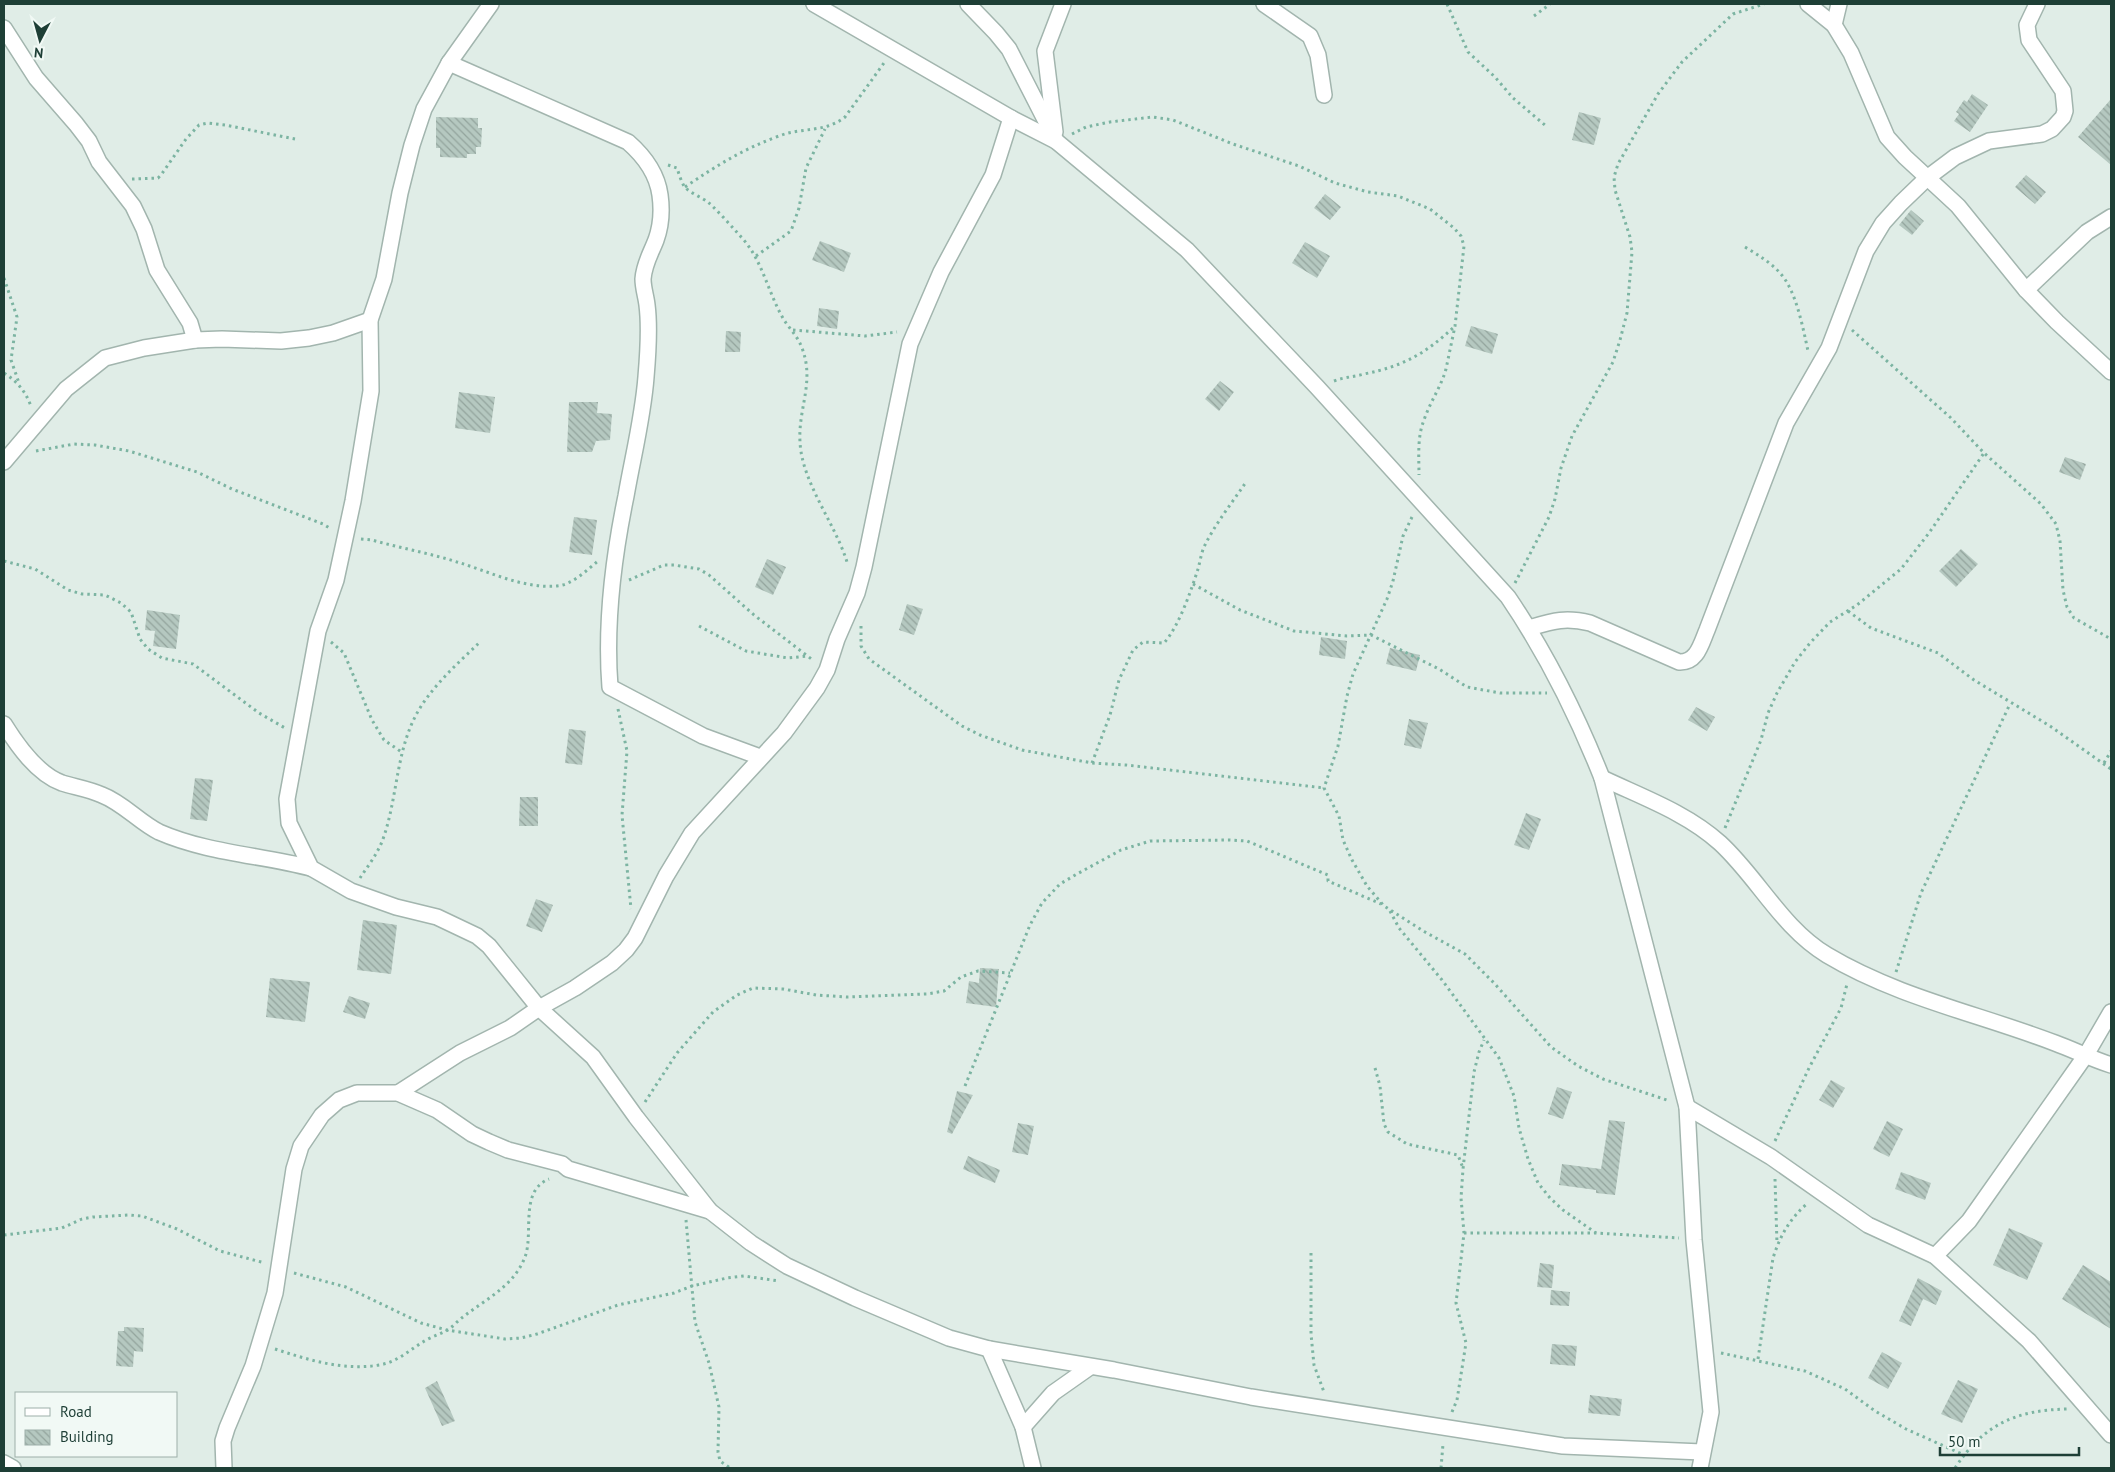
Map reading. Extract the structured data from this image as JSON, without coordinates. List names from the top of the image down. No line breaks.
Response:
{"legend":["Road","Building"],"scale_bar":"50 m","north":"bottom"}
